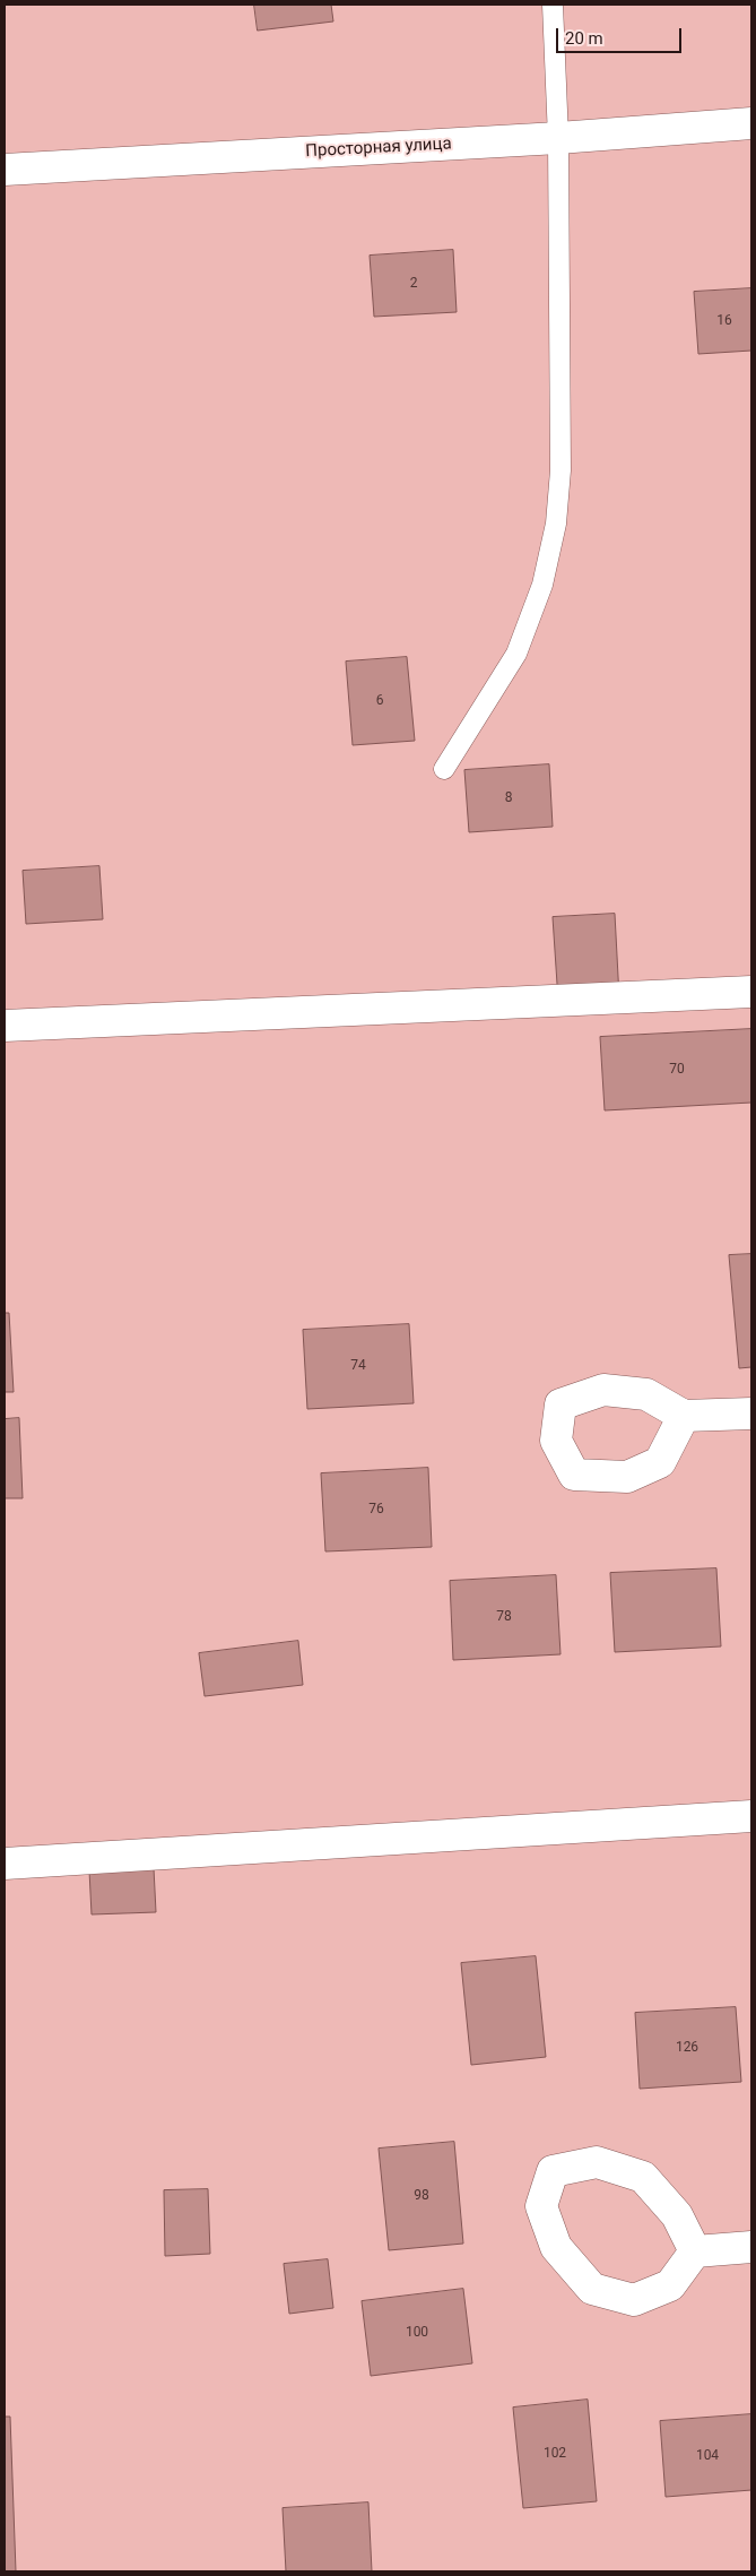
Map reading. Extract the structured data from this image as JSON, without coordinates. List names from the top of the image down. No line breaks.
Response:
{"streets":{"street":["Просторная улица"]},"house_numbers":["2","16","6","8","70","74","76","78","126","98","100","102","104"],"scale_bar":"20 m"}
